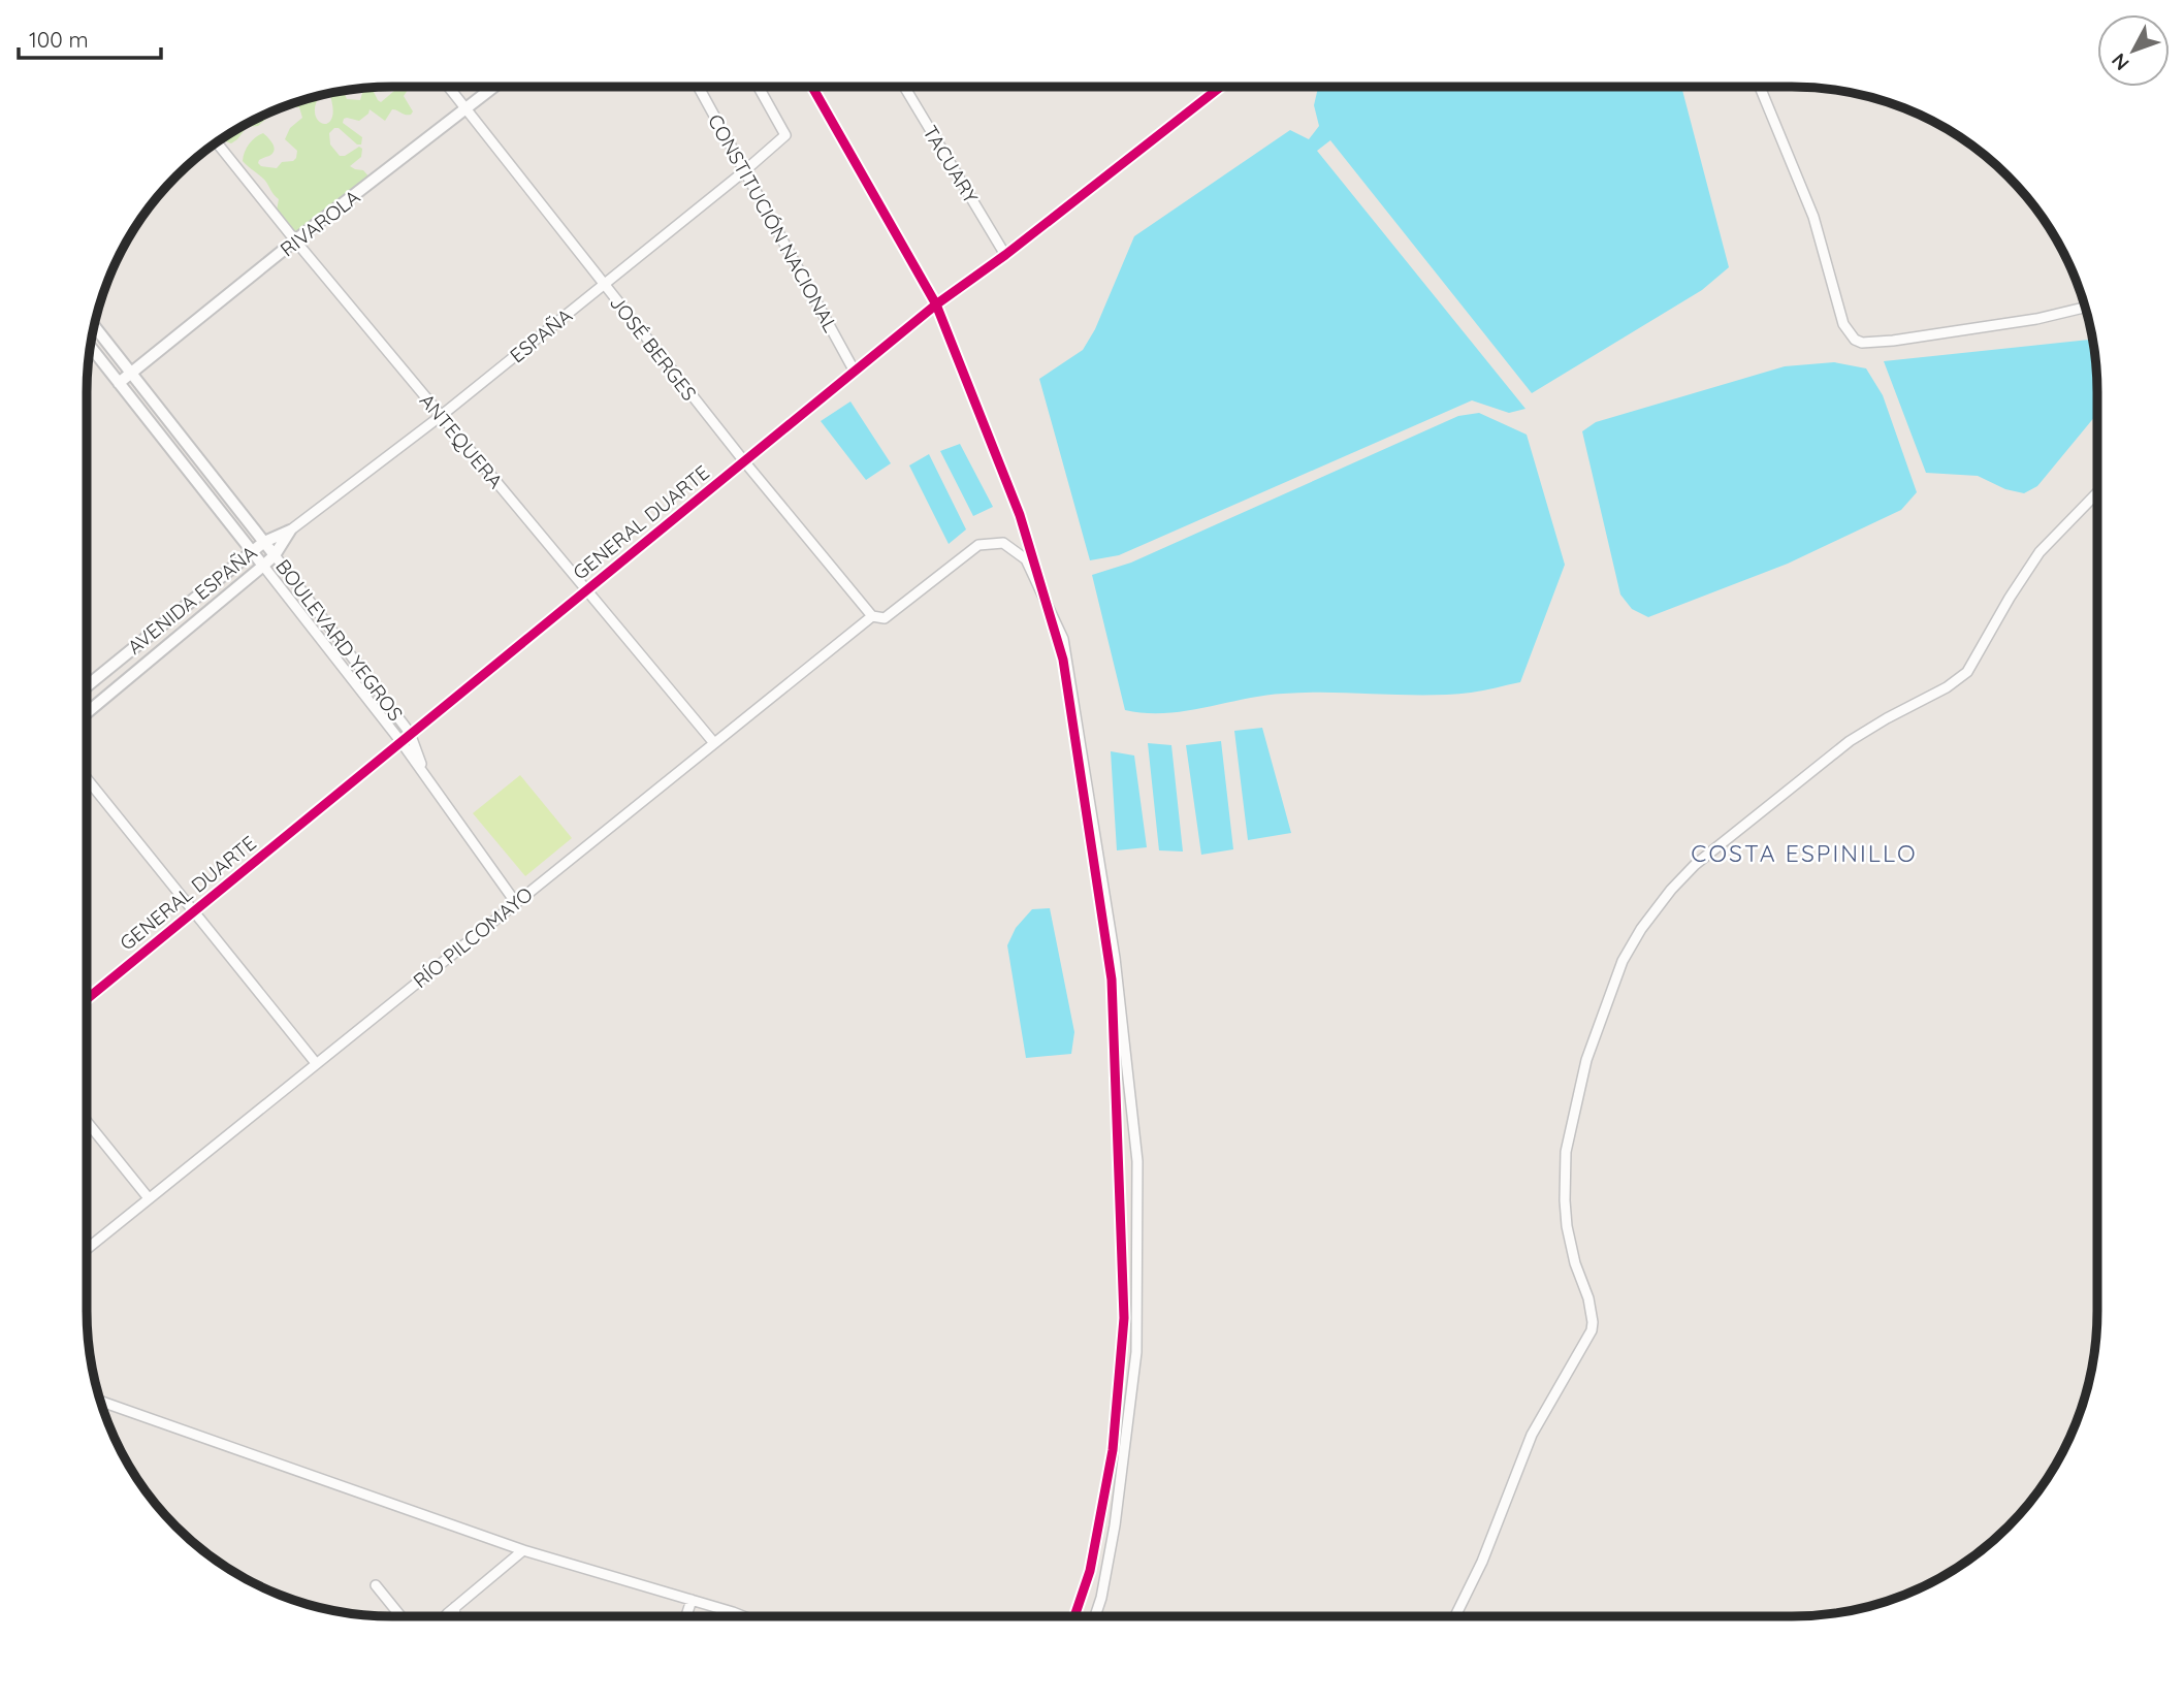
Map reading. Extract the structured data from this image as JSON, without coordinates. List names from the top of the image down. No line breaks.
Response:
{"streets":{"street":["TACUARY","RIVAROLA","CONSTITUCIÓN NACIONAL","ESPAÑA","JOSÉ BERGES","ANTEQUERA","GENERAL DUARTE","AVENIDA ESPAÑA","BOULEVARD YEGROS","RÍO PILCOMAYO"]},"crossings":[["TACUARY","GENERAL DUARTE"],["RIVAROLA","JOSÉ BERGES"],["RIVAROLA","ANTEQUERA"],["RIVAROLA","BOULEVARD YEGROS"],["CONSTITUCIÓN NACIONAL","ESPAÑA"],["CONSTITUCIÓN NACIONAL","GENERAL DUARTE"],["ESPAÑA","JOSÉ BERGES"],["ESPAÑA","ANTEQUERA"],["ESPAÑA","AVENIDA ESPAÑA"],["JOSÉ BERGES","GENERAL DUARTE"],["JOSÉ BERGES","RÍO PILCOMAYO"],["ANTEQUERA","GENERAL DUARTE"],["ANTEQUERA","RÍO PILCOMAYO"],["GENERAL DUARTE","BOULEVARD YEGROS"],["AVENIDA ESPAÑA","BOULEVARD YEGROS"]],"districts":["COSTA ESPINILLO"],"scale_bar":"100 m","north":"bottom left"}
